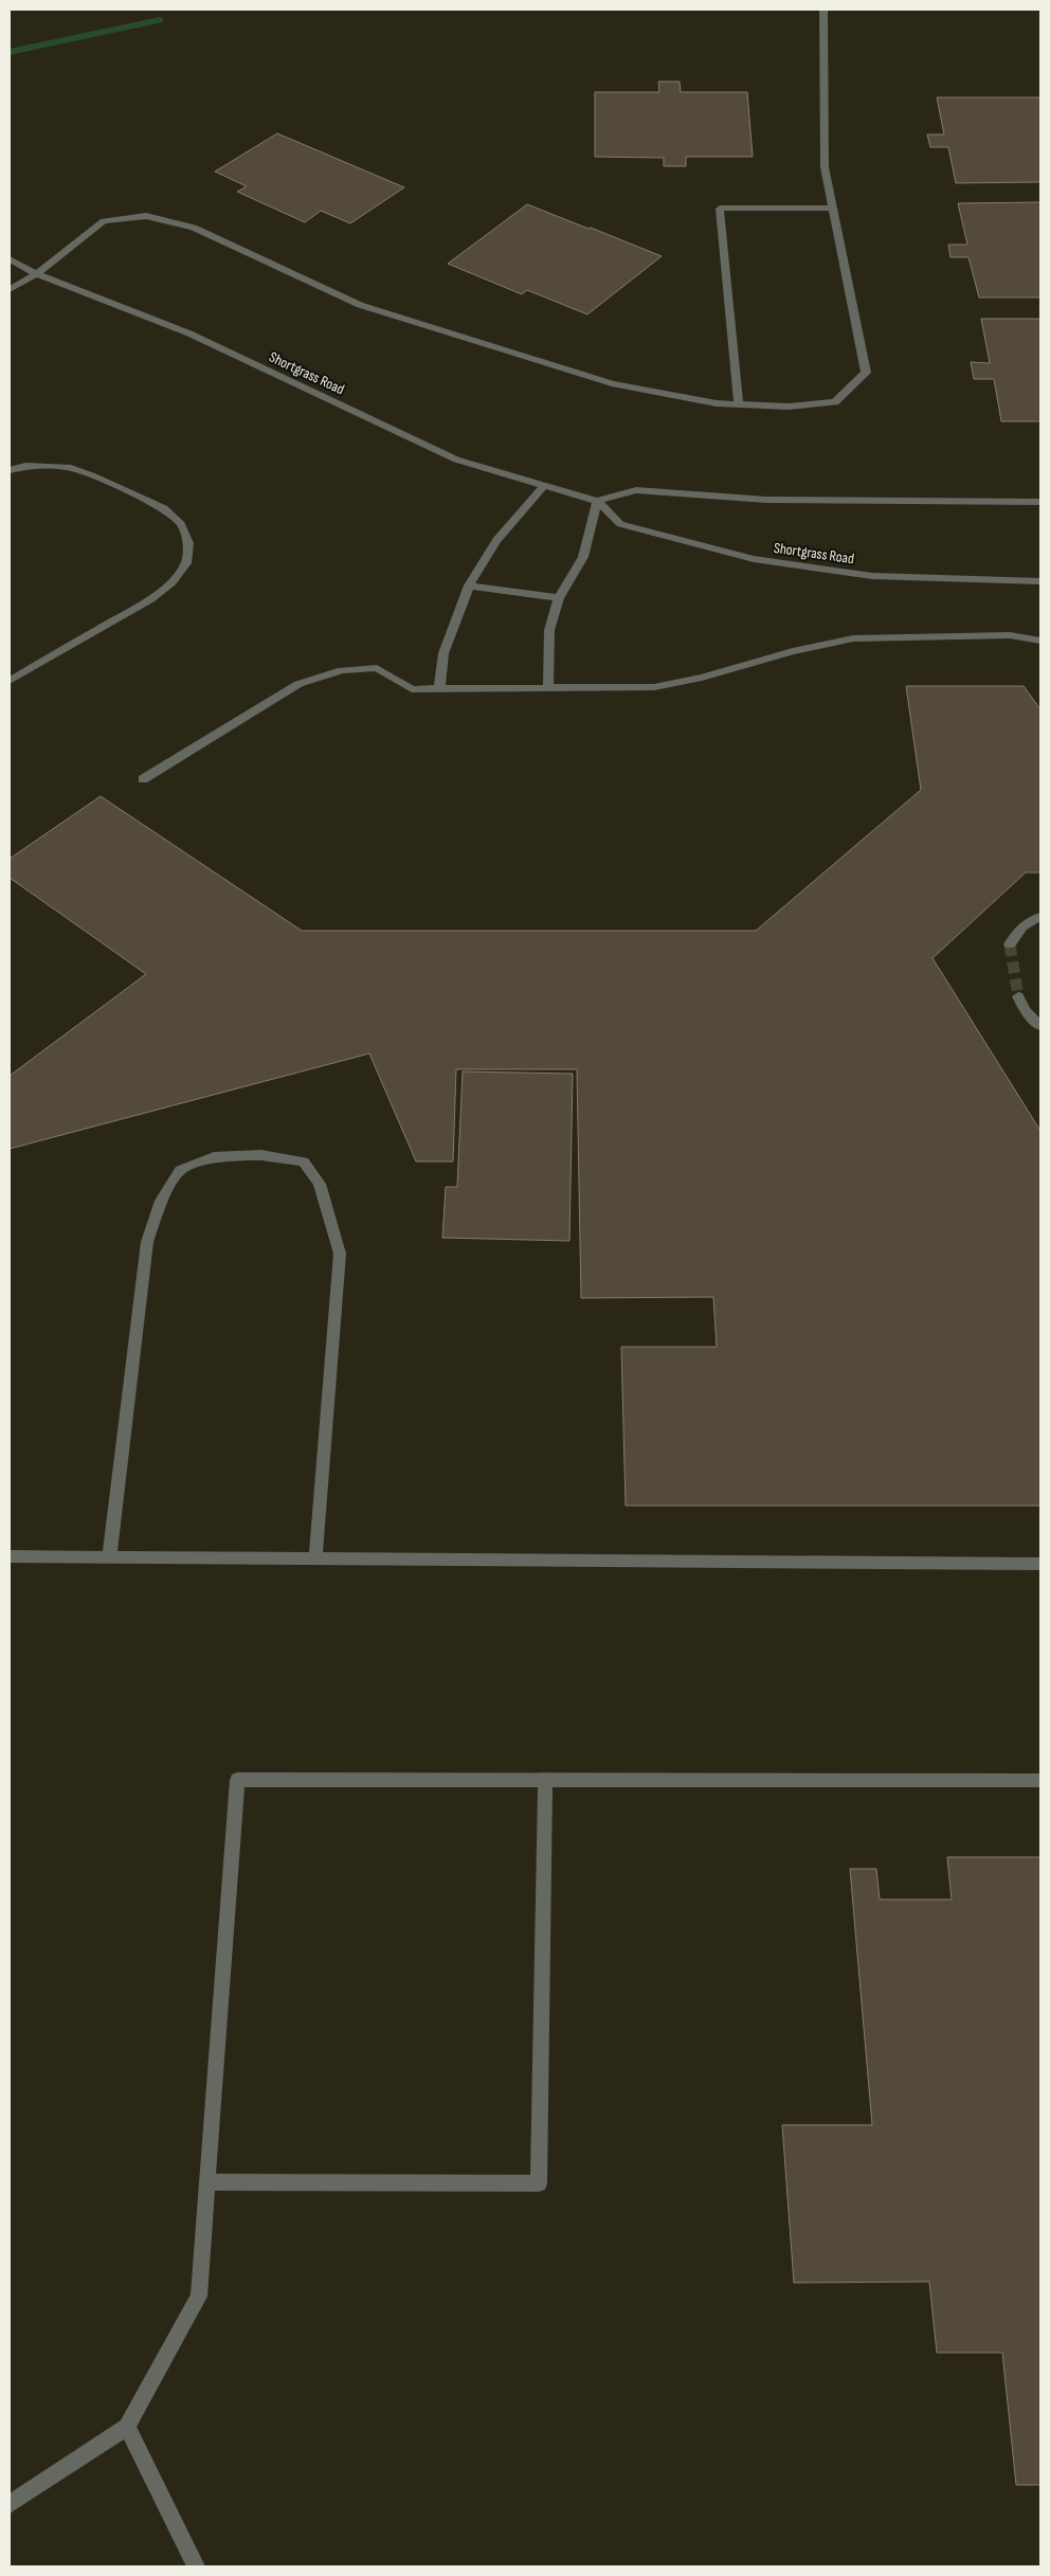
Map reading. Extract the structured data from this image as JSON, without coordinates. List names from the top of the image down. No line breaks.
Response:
{"streets":{"street":["Shortgrass Road"]}}
